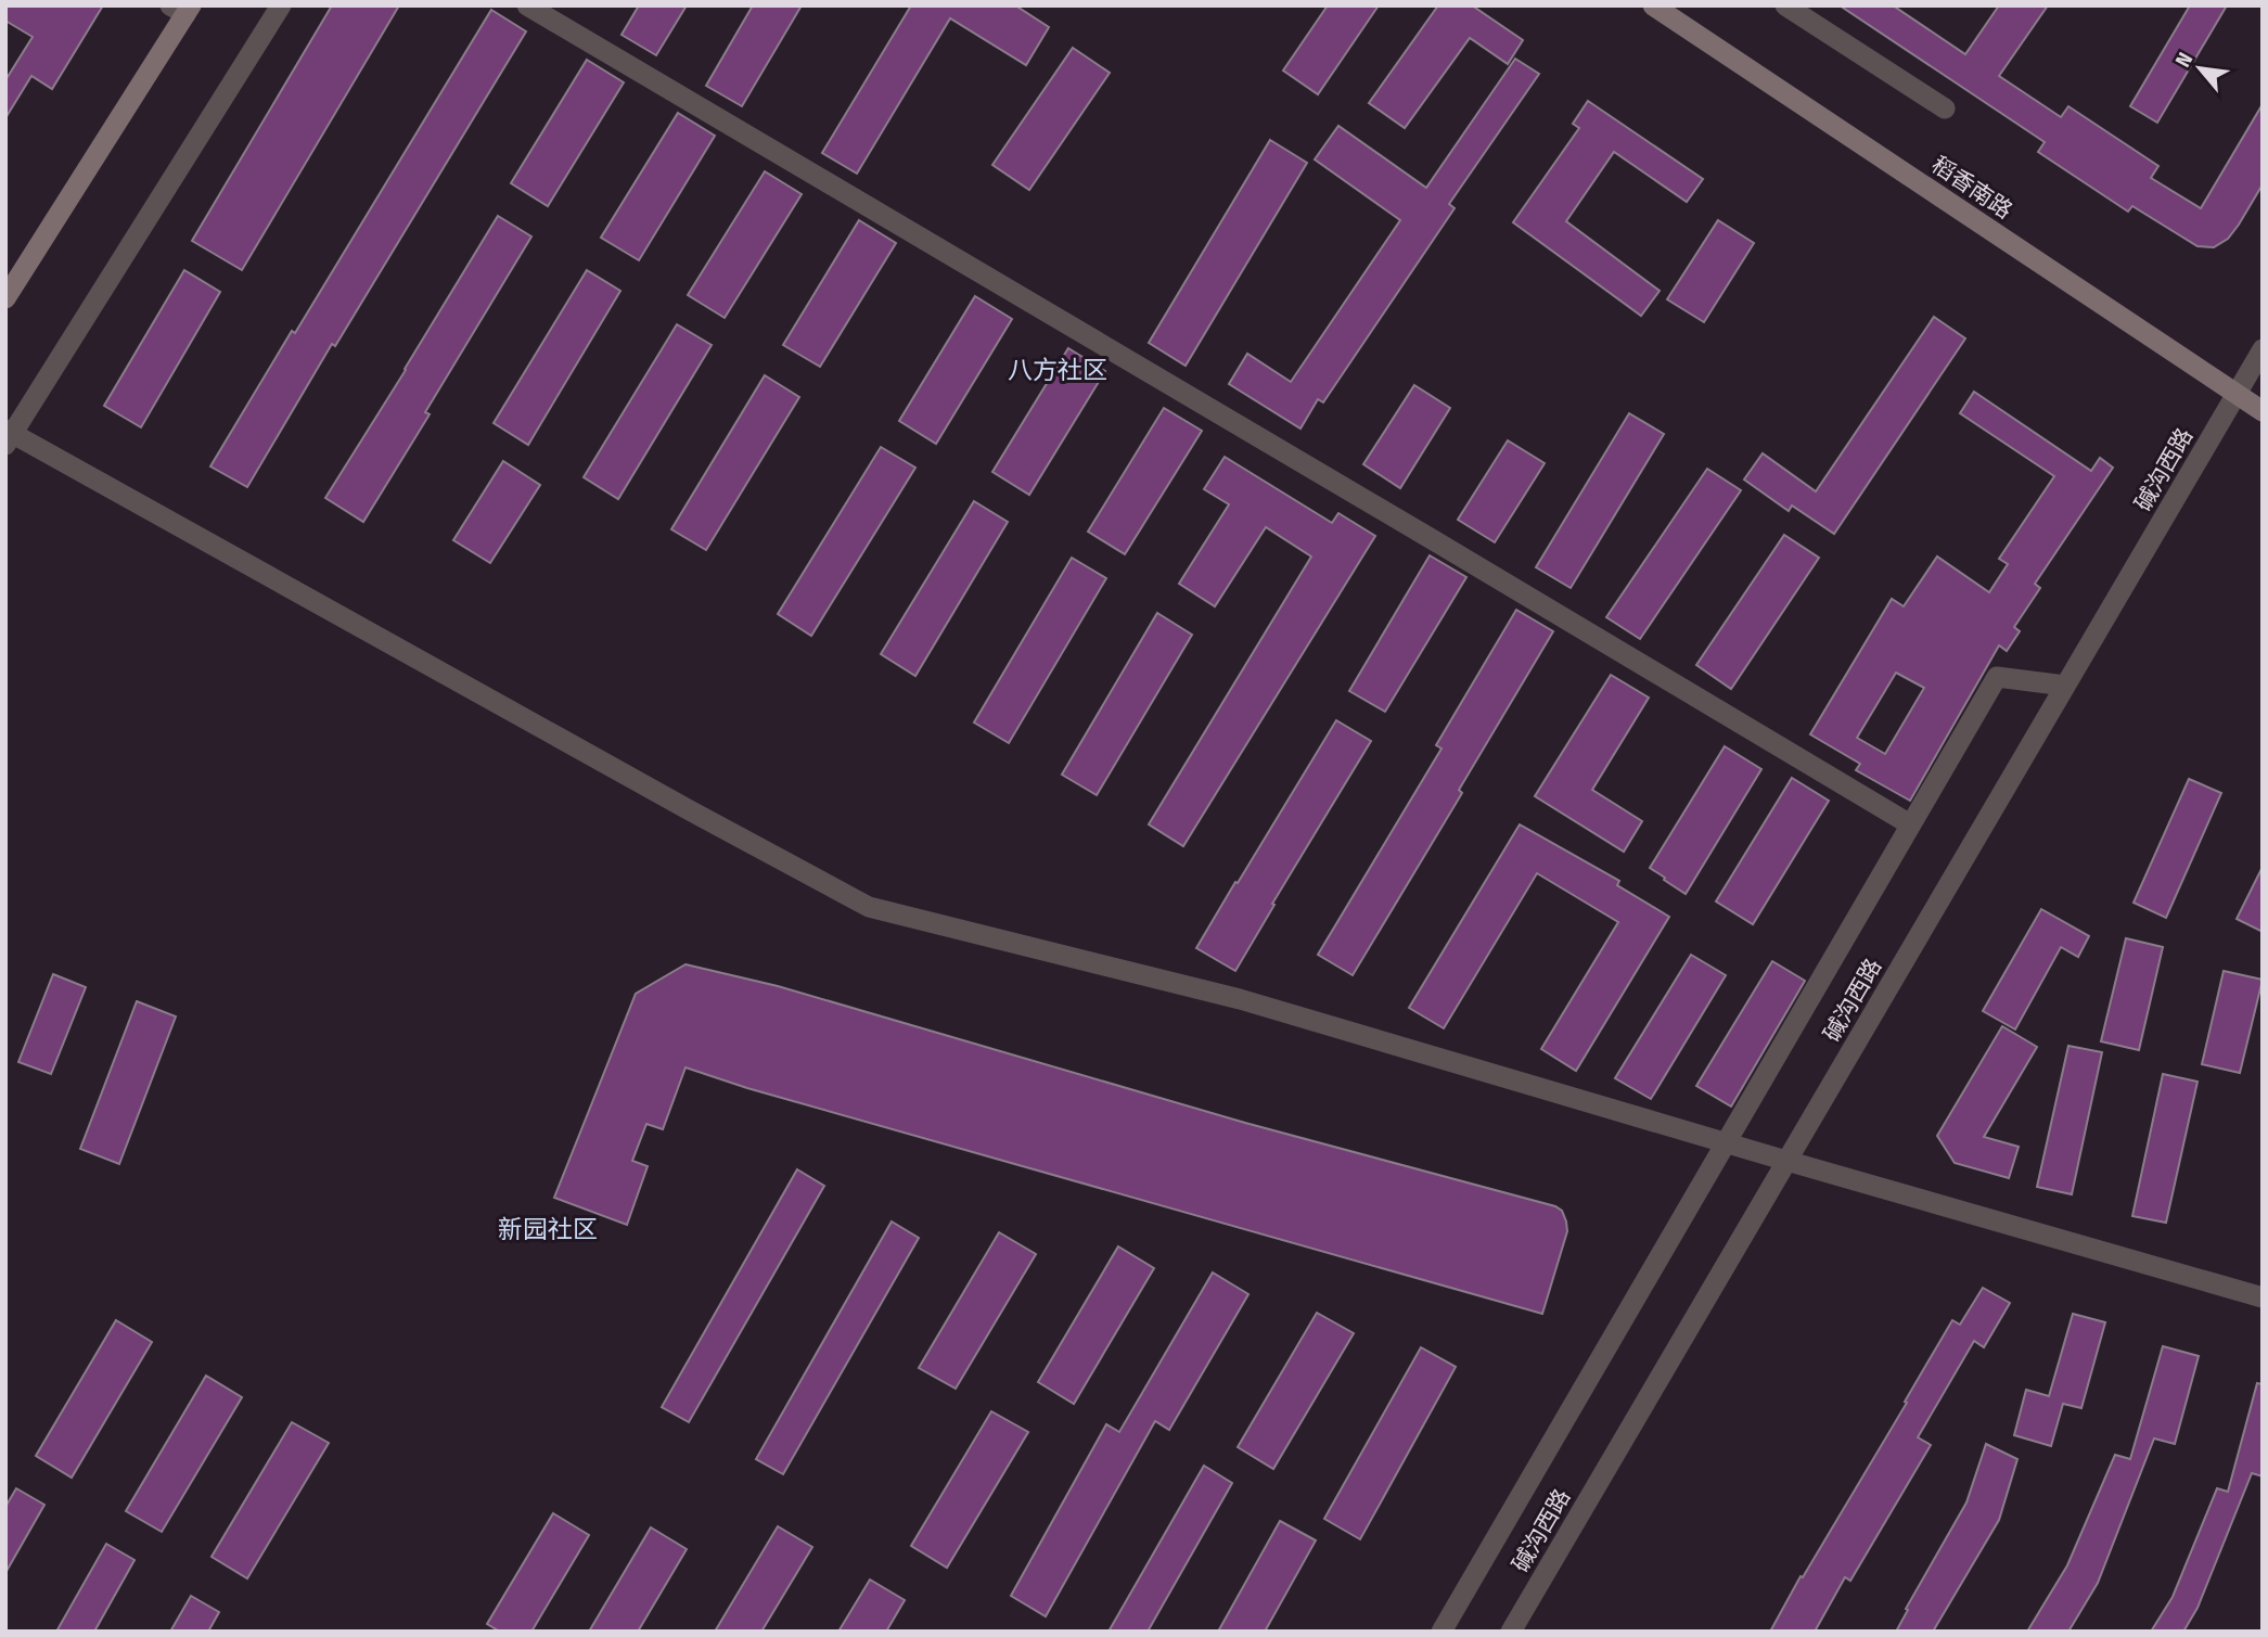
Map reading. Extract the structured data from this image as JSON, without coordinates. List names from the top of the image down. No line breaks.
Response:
{"streets":{"main road":["稻香南路"],"street":["碱沟西路"]},"crossings":[["稻香南路","碱沟西路"]],"districts":["八方社区","新园社区"],"north":"top left"}
